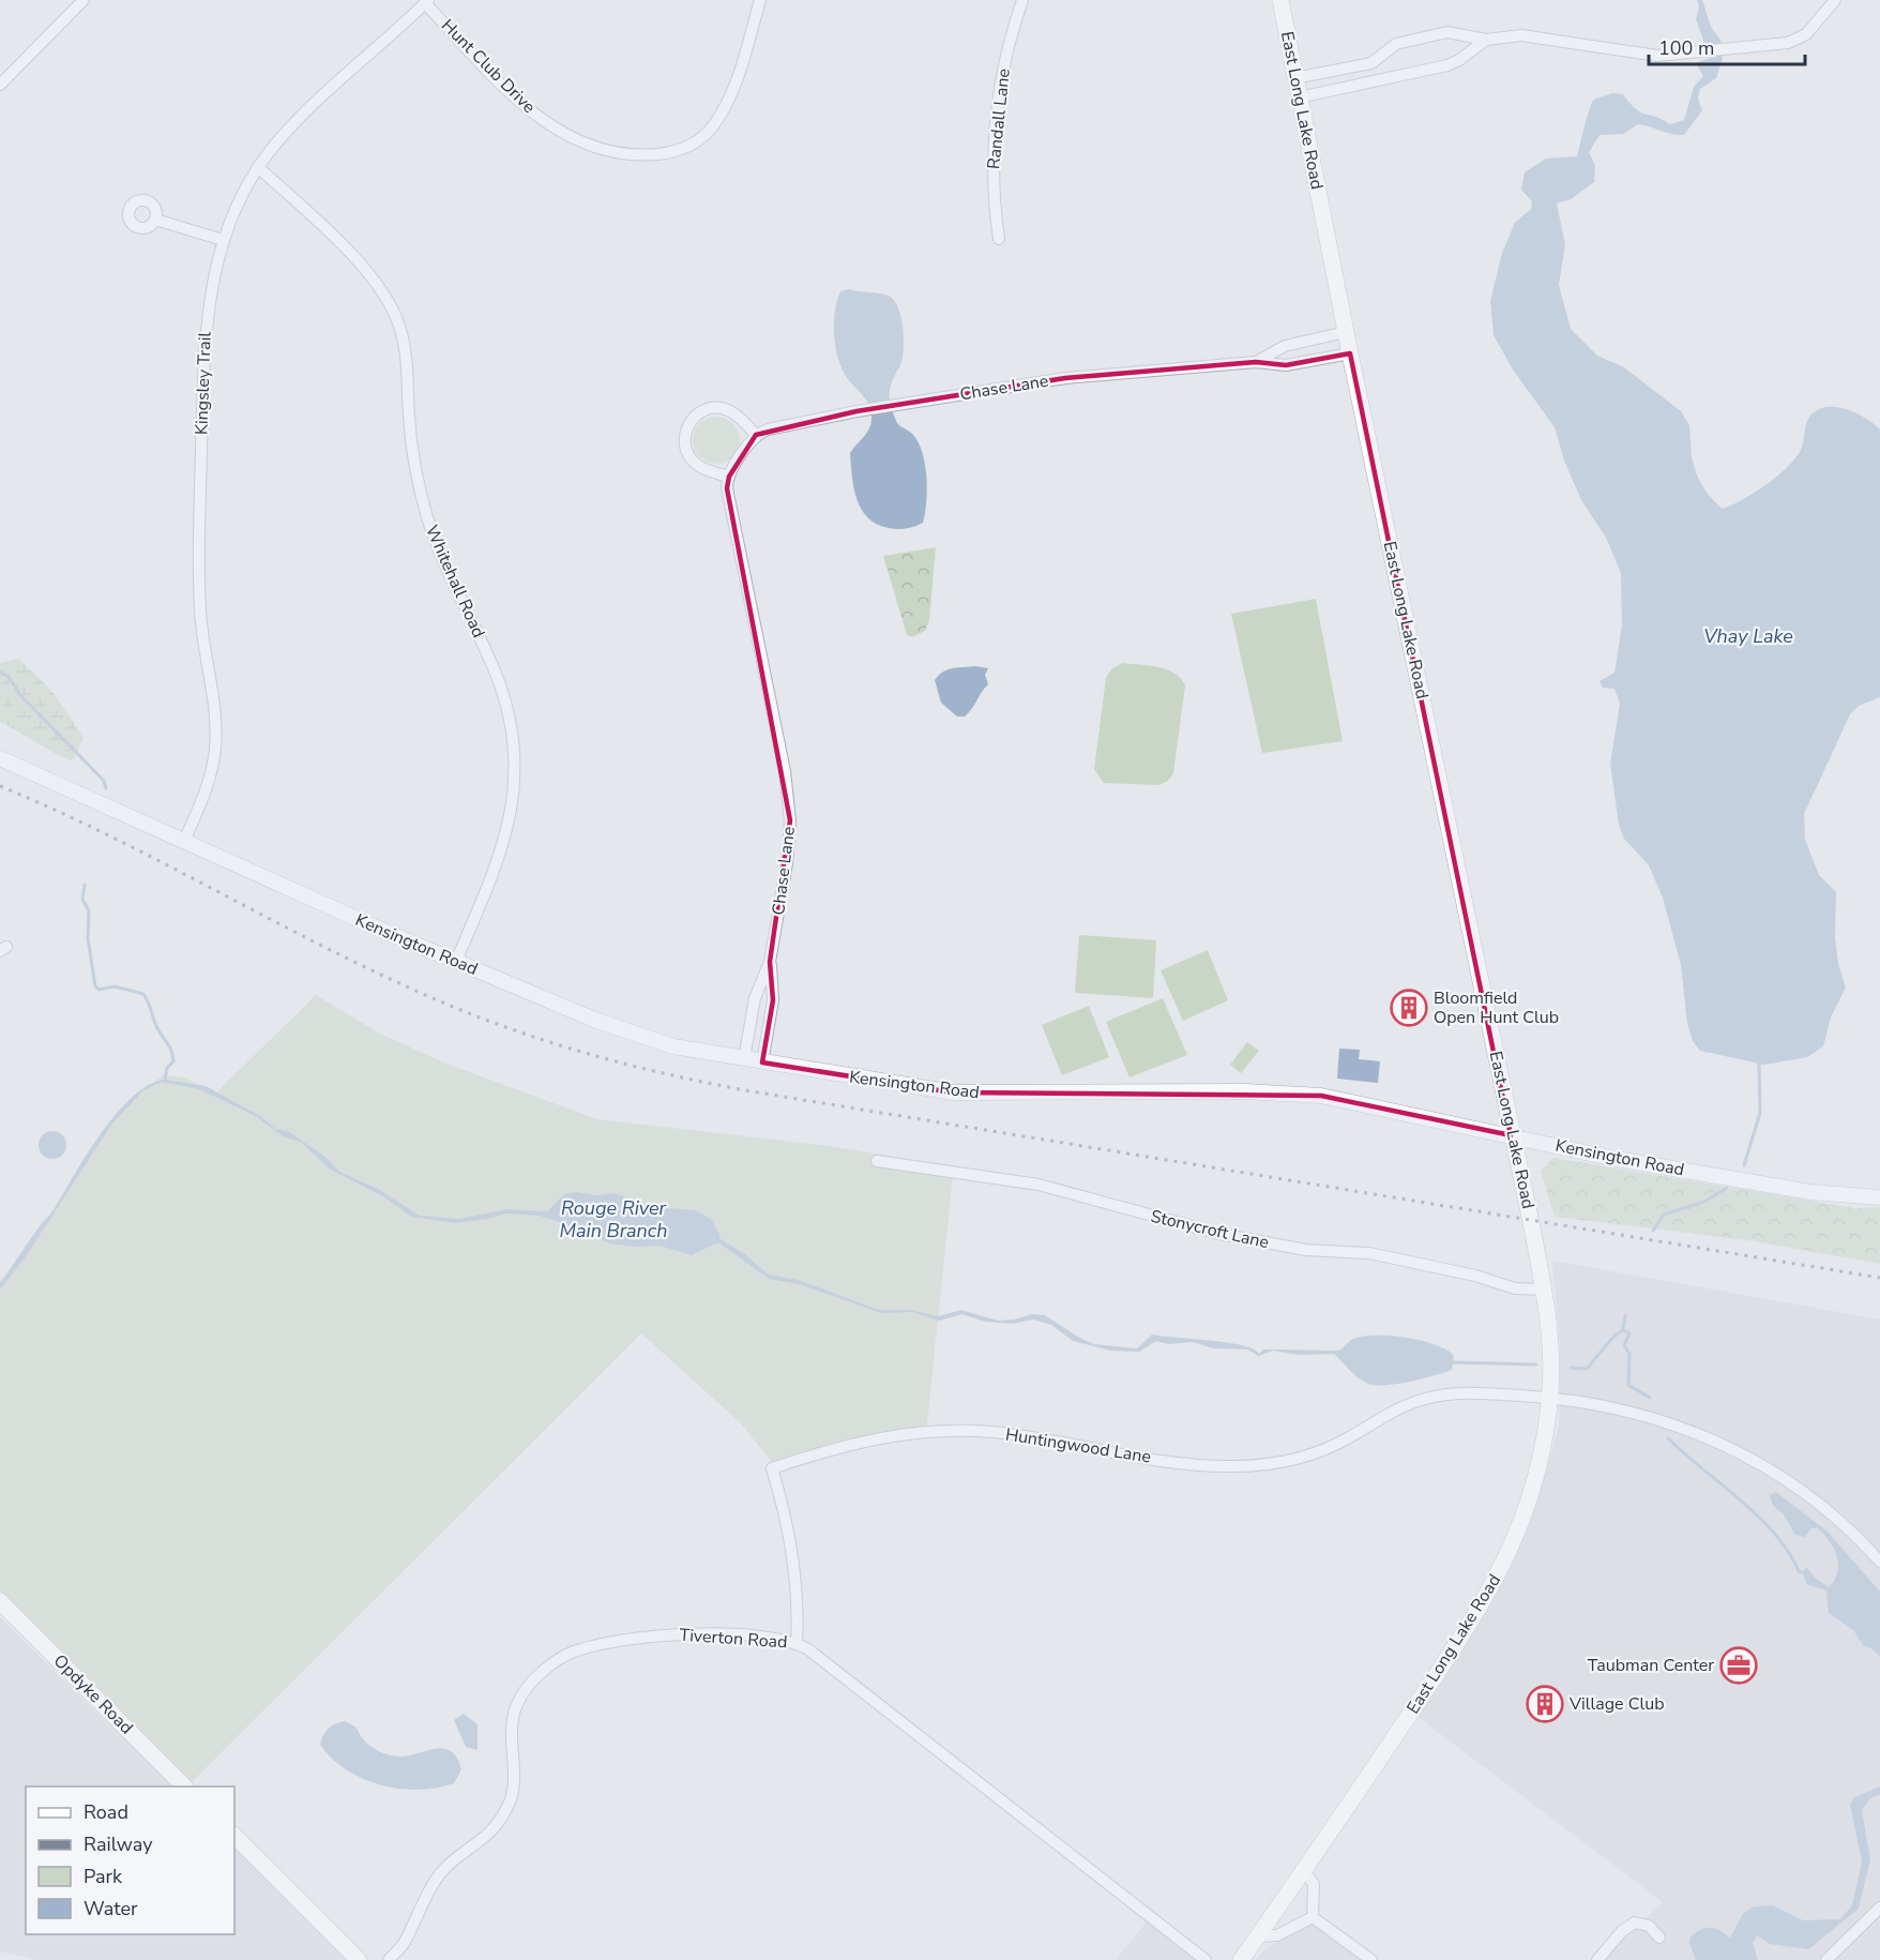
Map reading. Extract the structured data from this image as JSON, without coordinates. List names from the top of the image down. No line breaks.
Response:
{"streets":{"main road":["East Long Lake Road","Opdyke Road"],"street":["Hunt Club Drive","Randall Lane","Kingsley Trail","Chase Lane","Whitehall Road","Kensington Road","Stonycroft Lane","Huntingwood Lane","Tiverton Road"]},"crossings":[["Hunt Club Drive","Kingsley Trail"],["East Long Lake Road","Chase Lane"],["East Long Lake Road","Kensington Road"],["East Long Lake Road","Stonycroft Lane"],["East Long Lake Road","Huntingwood Lane"],["Kingsley Trail","Whitehall Road"],["Kingsley Trail","Kensington Road"],["Chase Lane","Kensington Road"],["Whitehall Road","Kensington Road"],["Huntingwood Lane","Tiverton Road"]],"water":["Vhay Lake","Rouge River Main Branch"],"places":{"building":["Bloomfield Open Hunt Club","Village Club"],"office":["Taubman Center"]},"legend":["Road","Railway","Park","Water"],"scale_bar":"100 m"}
